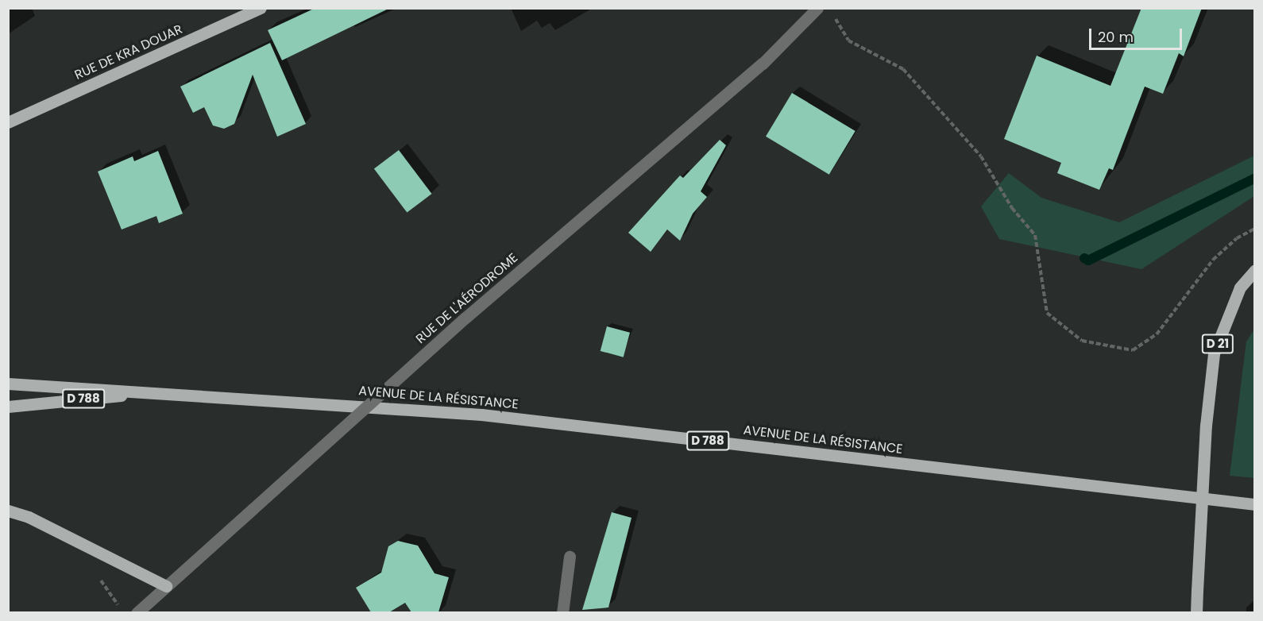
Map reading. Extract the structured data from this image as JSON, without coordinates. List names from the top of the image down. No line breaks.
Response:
{"streets":{"main road":["RUE DE KRA DOUAR","D 21","AVENUE DE LA RÉSISTANCE","D 788"],"street":["RUE DE L'AÉRODROME"]},"scale_bar":"20 m"}
